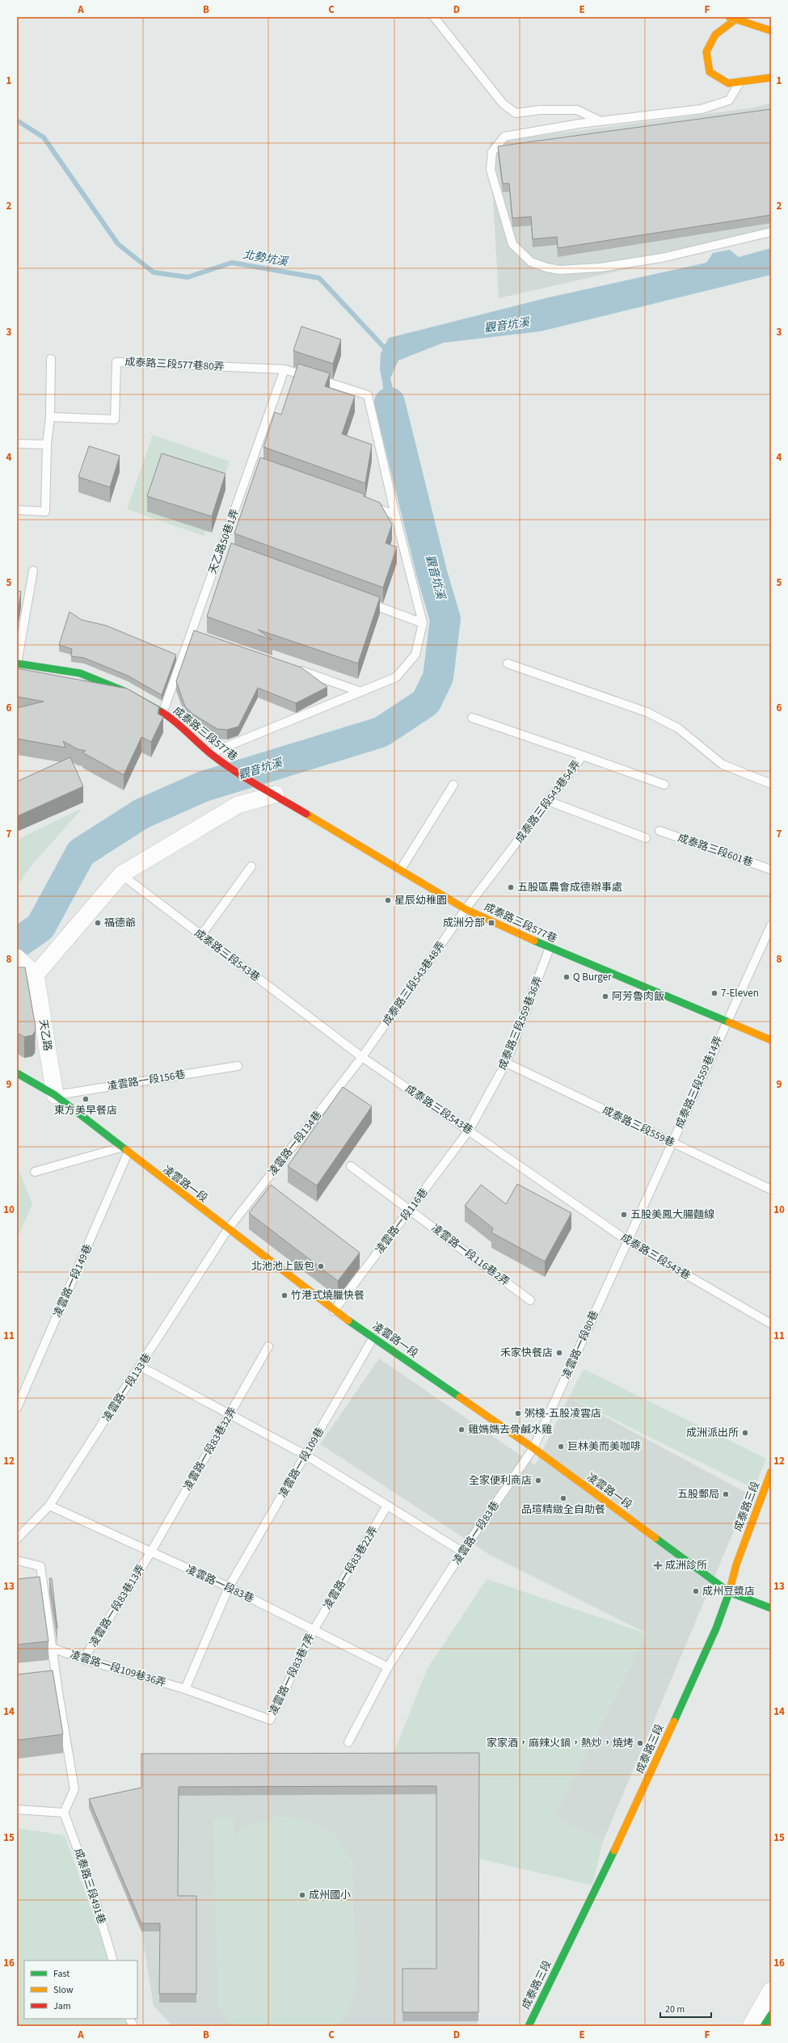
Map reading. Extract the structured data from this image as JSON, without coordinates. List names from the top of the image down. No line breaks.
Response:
{"streets":{"main road":["成泰路三段577巷","凌雲路一段","成泰路三段"],"street":["天乙路"],"lane":["成泰路三段577巷80弄","天乙路50巷1弄","成泰路三段543巷54弄","成泰路三段601巷","成泰路三段543巷","成泰路三段543巷48弄","成泰路三段559巷36弄","凌雲路一段156巷","成泰路三段559巷14弄","成泰路三段559巷","凌雲路一段134巷","凌雲路一段116巷","凌雲路一段116巷2弄","凌雲路一段149巷","凌雲路一段80巷","凌雲路一段133巷","凌雲路一段83巷32弄","凌雲路一段109巷","凌雲路一段83巷","凌雲路一段83巷22弄","凌雲路一段83巷13弄","凌雲路一段109巷36弄","凌雲路一段83巷7弄","成泰路三段491巷"]},"crossings":[["成泰路三段577巷80弄","天乙路50巷1弄"],["天乙路50巷1弄","成泰路三段577巷"],["成泰路三段577巷","成泰路三段543巷54弄"],["成泰路三段577巷","成泰路三段543巷48弄"],["成泰路三段577巷","成泰路三段559巷36弄"],["成泰路三段577巷","成泰路三段559巷14弄"],["成泰路三段543巷54弄","成泰路三段543巷48弄"],["成泰路三段543巷","成泰路三段543巷48弄"],["成泰路三段543巷","成泰路三段559巷36弄"],["成泰路三段543巷","成泰路三段559巷14弄"],["成泰路三段543巷","凌雲路一段134巷"],["成泰路三段543巷","凌雲路一段116巷"],["成泰路三段543巷","凌雲路一段80巷"],["成泰路三段543巷48弄","凌雲路一段134巷"],["成泰路三段559巷36弄","成泰路三段559巷"],["成泰路三段559巷36弄","凌雲路一段116巷"],["天乙路","凌雲路一段156巷"],["天乙路","凌雲路一段"],["凌雲路一段156巷","凌雲路一段"],["成泰路三段559巷14弄","成泰路三段559巷"],["成泰路三段559巷14弄","凌雲路一段80巷"],["凌雲路一段134巷","凌雲路一段"],["凌雲路一段134巷","凌雲路一段133巷"],["凌雲路一段","凌雲路一段116巷"],["凌雲路一段","凌雲路一段149巷"],["凌雲路一段","凌雲路一段80巷"],["凌雲路一段","凌雲路一段133巷"],["凌雲路一段","凌雲路一段109巷"],["凌雲路一段","成泰路三段"],["凌雲路一段","凌雲路一段83巷"],["凌雲路一段116巷","凌雲路一段116巷2弄"],["凌雲路一段80巷","凌雲路一段83巷"],["凌雲路一段133巷","凌雲路一段83巷"],["凌雲路一段83巷32弄","凌雲路一段83巷"],["凌雲路一段83巷32弄","凌雲路一段83巷13弄"],["凌雲路一段109巷","凌雲路一段83巷"],["凌雲路一段109巷","凌雲路一段109巷36弄"],["凌雲路一段83巷","凌雲路一段83巷22弄"],["凌雲路一段83巷","凌雲路一段83巷13弄"],["凌雲路一段83巷","凌雲路一段83巷7弄"],["凌雲路一段83巷22弄","凌雲路一段83巷7弄"],["凌雲路一段83巷13弄","凌雲路一段109巷36弄"],["凌雲路一段109巷36弄","凌雲路一段83巷7弄"]],"water":["北勢坑溪","觀音坑溪"],"places":{"other":["五股區農會成德辦事處","星辰幼稚園","福德爺","Q Burger","7-Eleven","阿芳魯肉飯","東方美早餐店","五股美鳳大腸麵線","北池池上飯包","竹港式燒臘快餐","禾家快餐店","粥棧-五股凌雲店","雞媽媽去骨鹹水雞","成洲派出所","巨林美而美咖啡","全家便利商店","五股郵局","品瑄精緻全自助餐","成州豆漿店","家家酒，麻辣火鍋，熱炒，燒烤","成州國小"],"transit":["成洲分部"],"health":["成洲診所"]},"legend":["Fast","Slow","Jam"],"scale_bar":"20 m","grid":{"columns":["A","B","C","D","E","F"],"rows":["1","2","3","4","5","6","7","8","9","10","11","12","13","14","15","16"]}}
